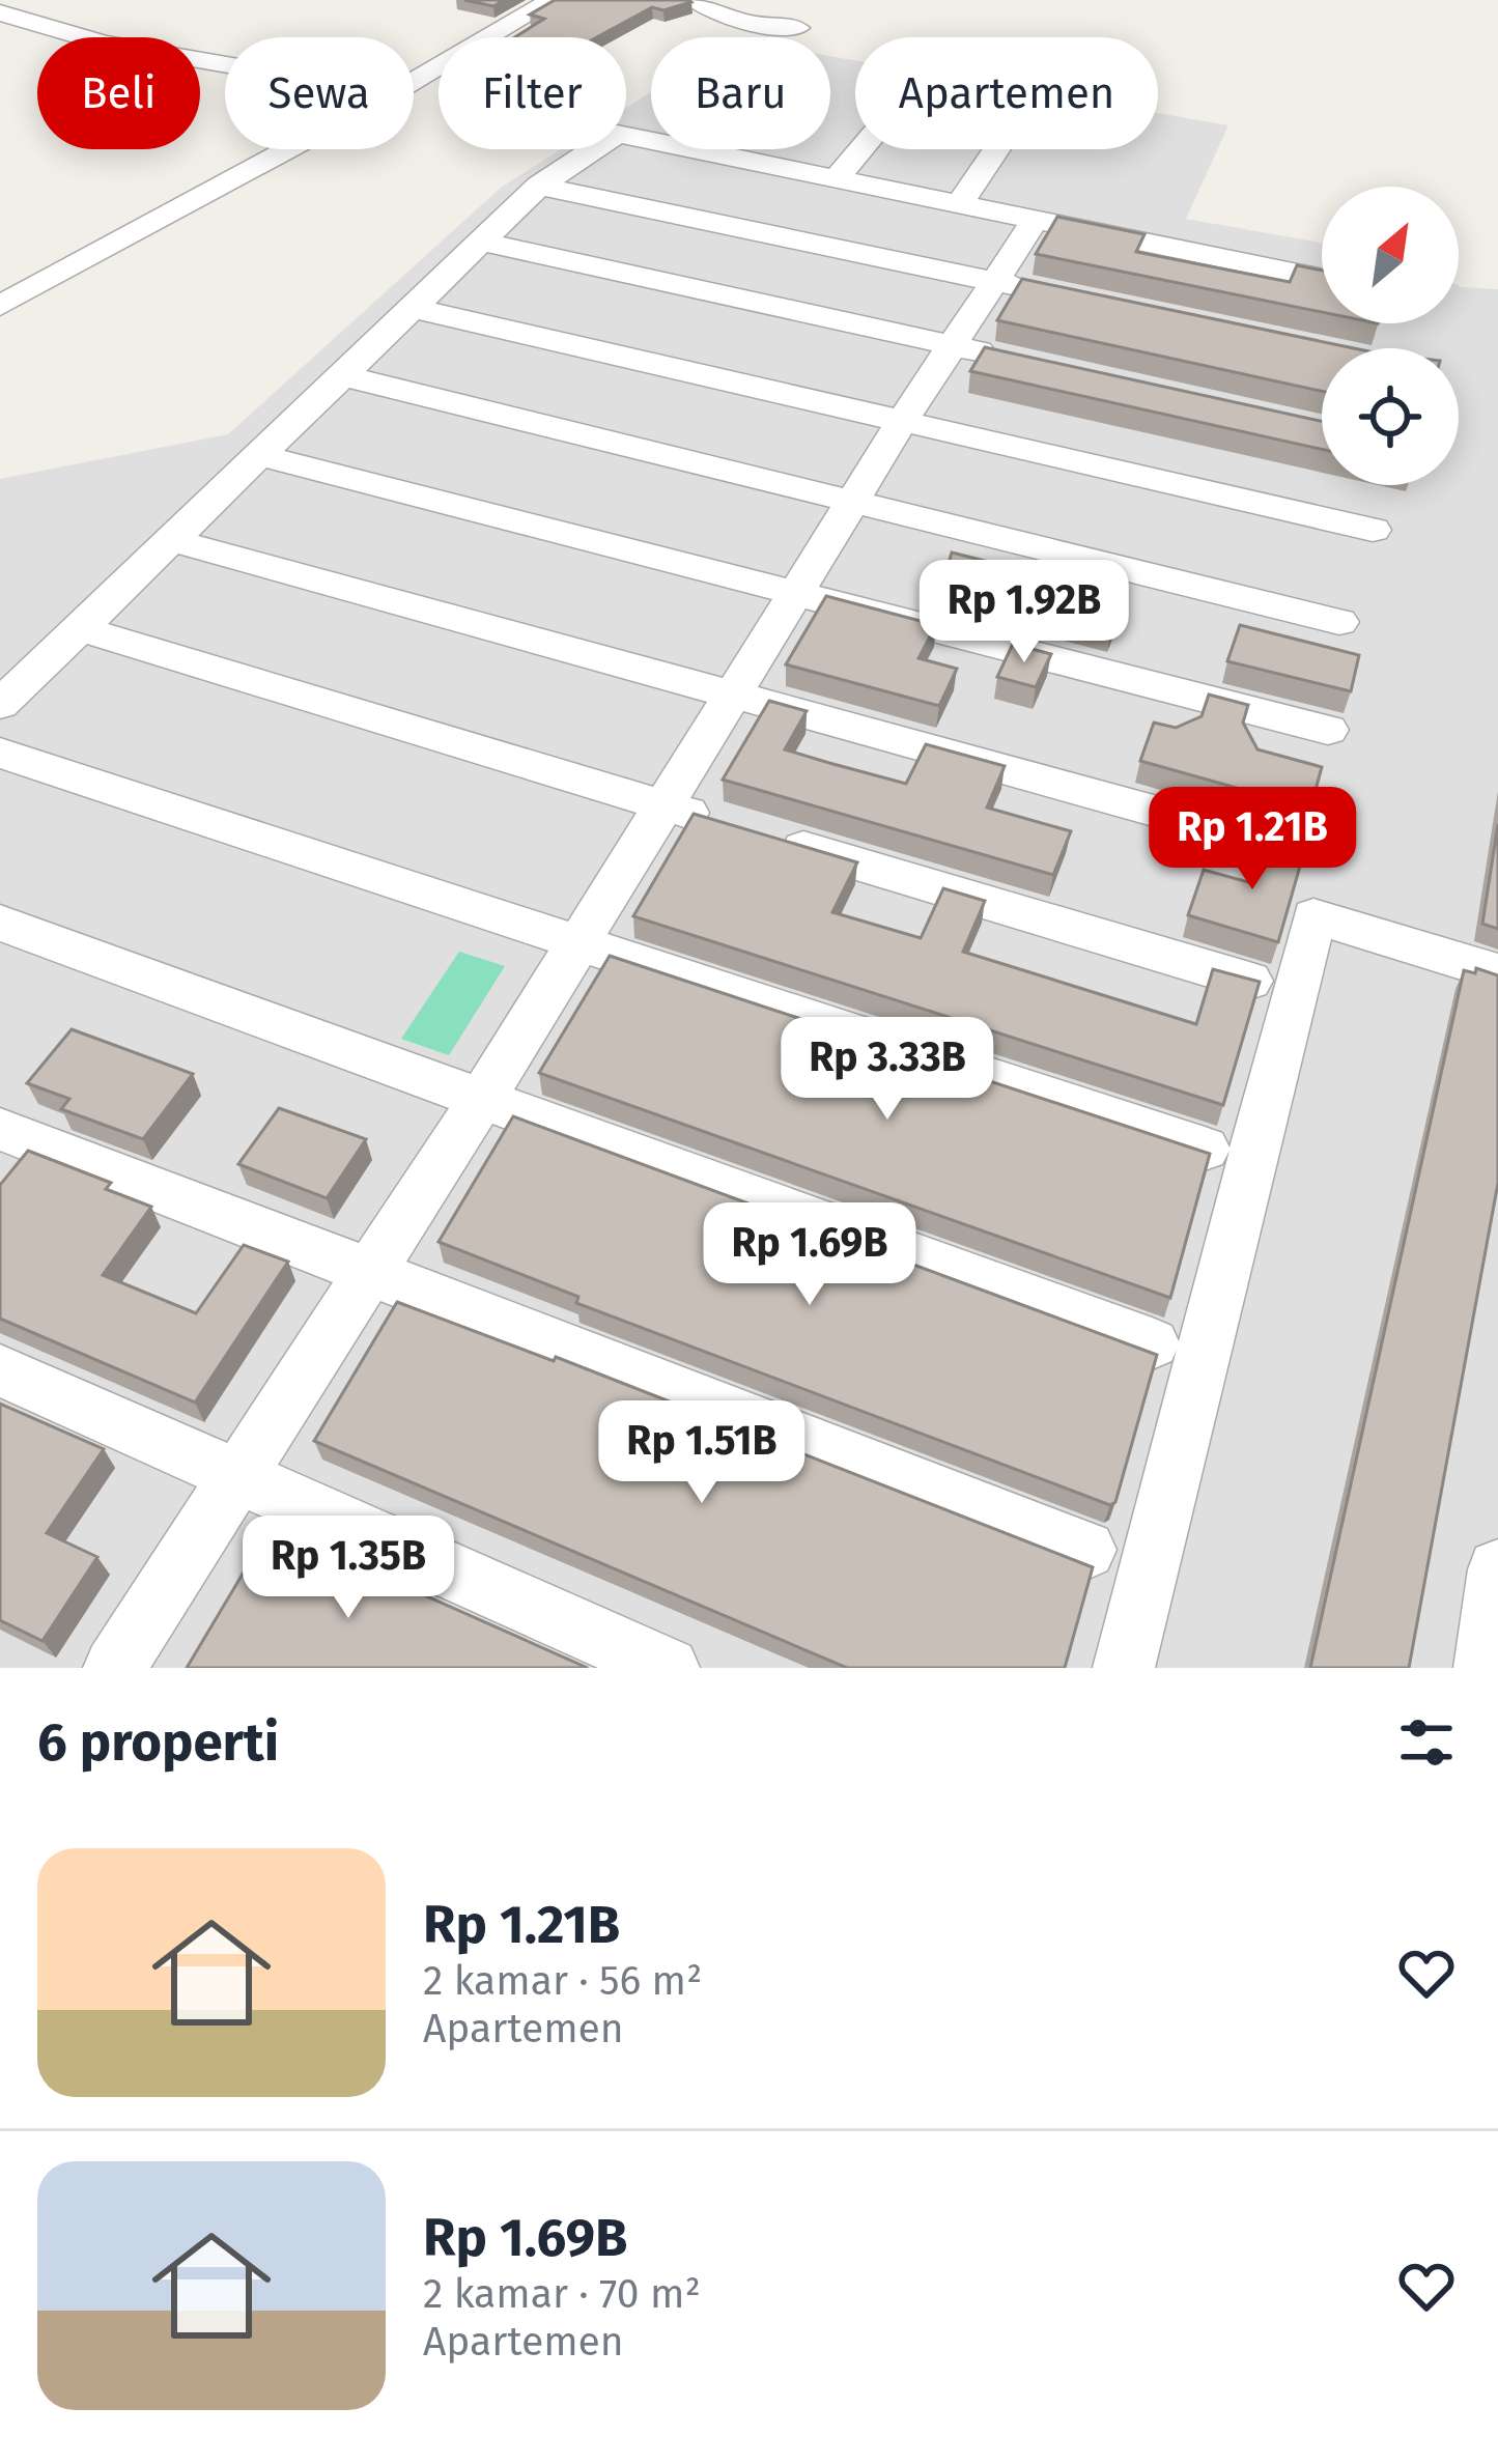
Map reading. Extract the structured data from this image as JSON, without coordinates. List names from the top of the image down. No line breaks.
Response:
{"north":"top right","page":{"chip":["Beli","Sewa","Filter","Baru","Apartemen"],"price":["Rp 1.92B","Rp 1.21B","Rp 3.33B","Rp 1.69B","Rp 1.51B","Rp 1.35B"],"heading":"6 properti","list":[{"name":"Rp 1.21B","note":"2 kamar · 56 m² · Apartemen"},{"name":"Rp 1.69B","note":"2 kamar · 70 m² · Apartemen"}]}}
